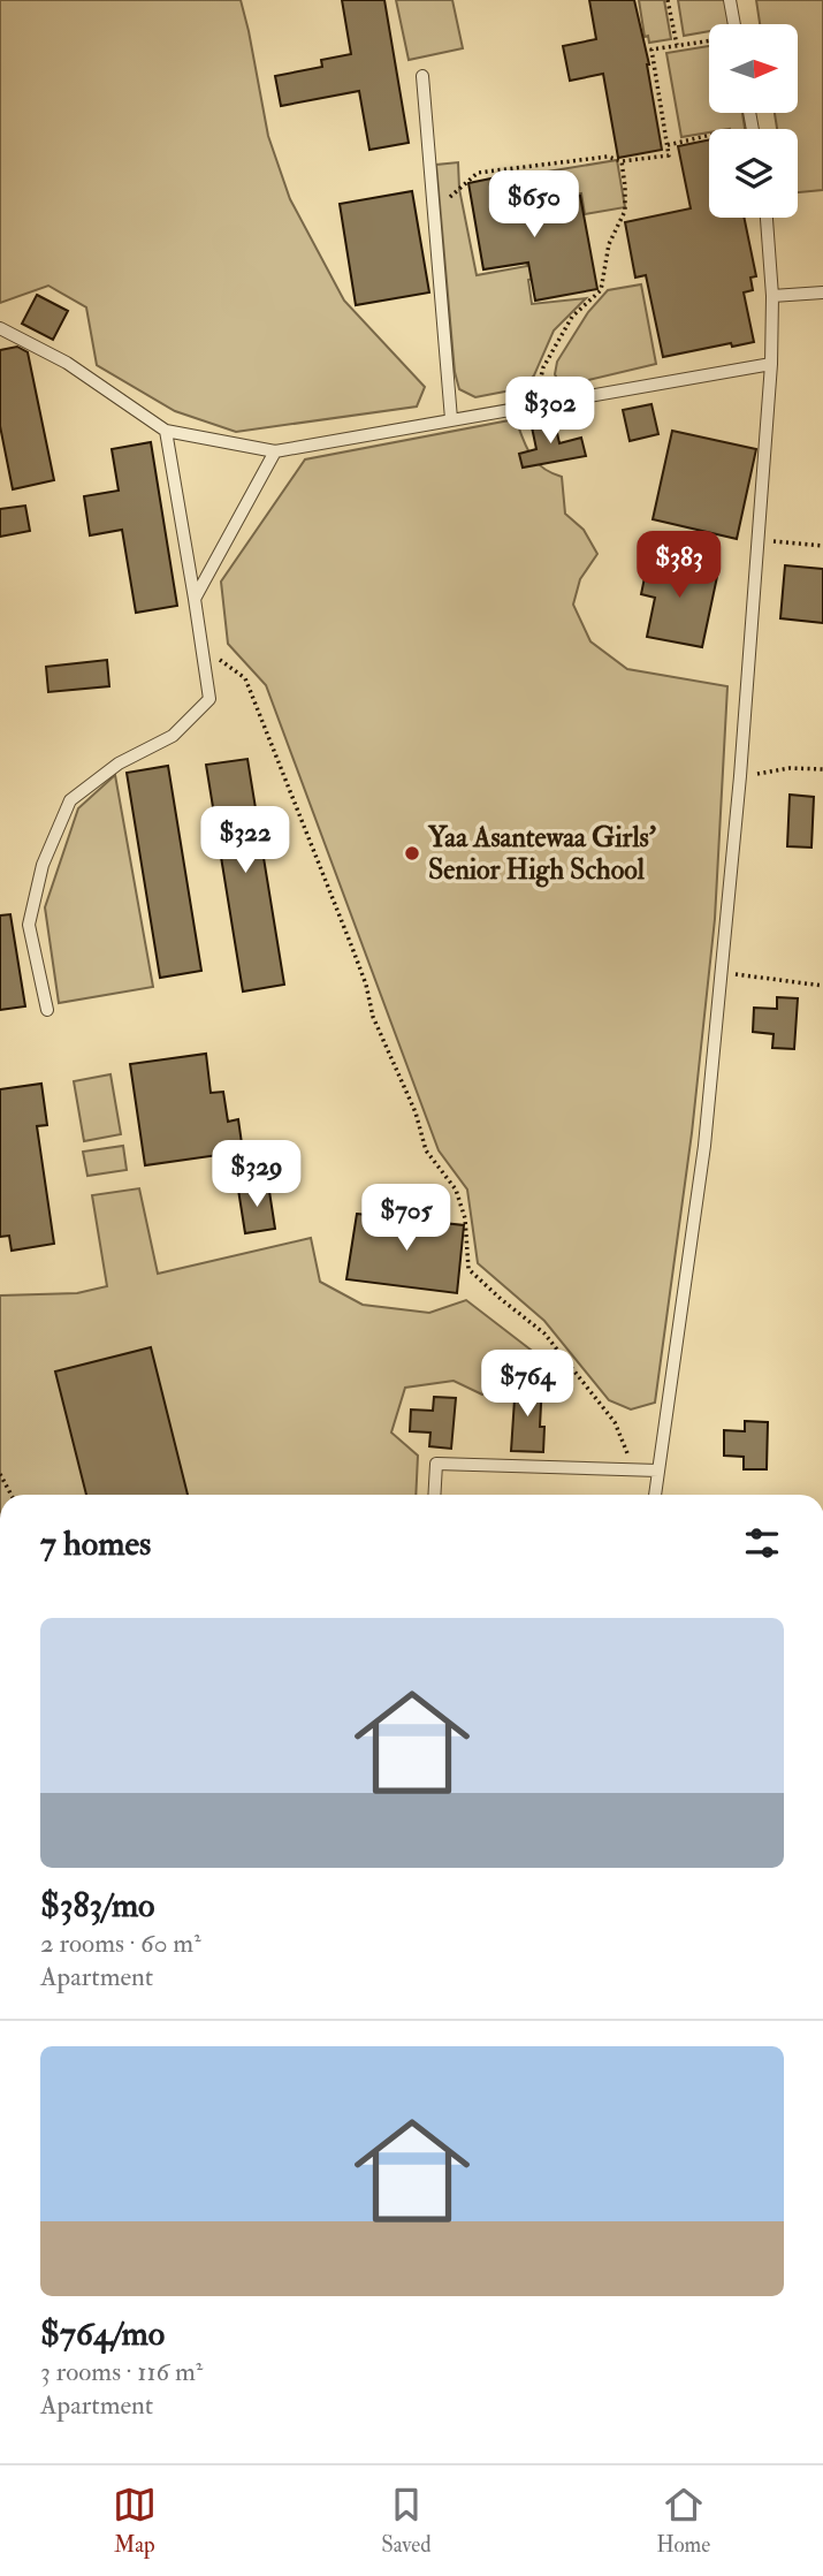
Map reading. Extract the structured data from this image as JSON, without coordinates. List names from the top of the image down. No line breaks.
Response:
{"places":["Yaa Asantewaa Girls' Senior High School"],"north":"right","page":{"price":["$650","$302","$383","$322","$329","$705","$764"],"heading":"7 homes","list":[{"name":"$383/mo","note":"2 rooms · 60 m² · Apartment"},{"name":"$764/mo","note":"3 rooms · 116 m² · Apartment"}],"tabs":["Map","Saved","Home"]}}
